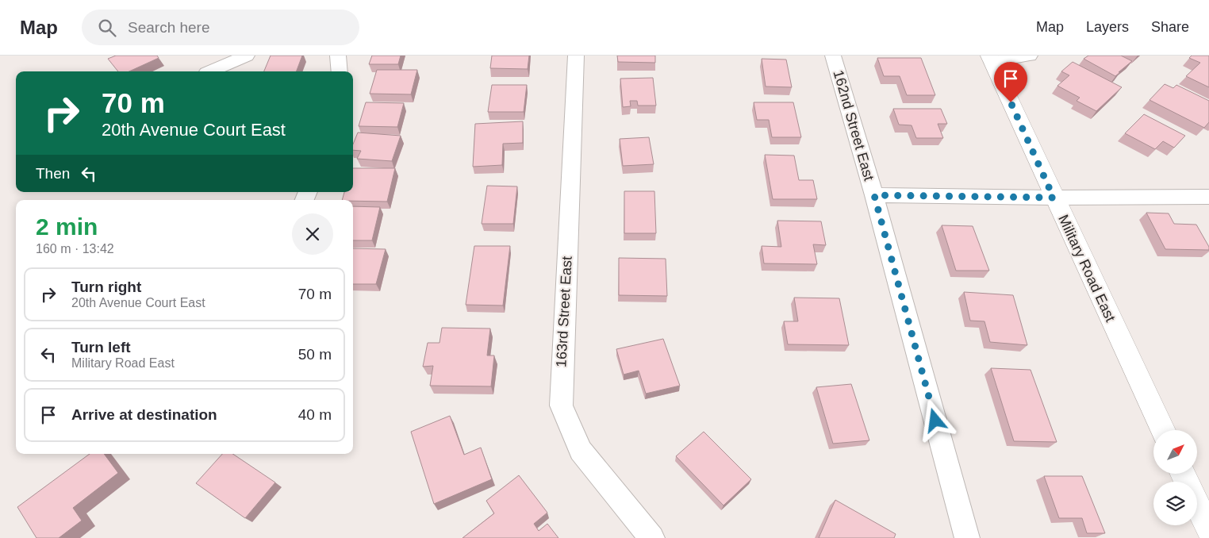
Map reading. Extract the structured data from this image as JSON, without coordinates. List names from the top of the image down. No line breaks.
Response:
{"streets":{"street":["162nd Street East","Military Road East","163rd Street East"]},"north":"top right","page":{"header":"Map","search":"Search here","nav":["Map","Layers","Share"],"turn":["70 m","20th Avenue Court East"],"then":"Then","heading":["2 min","160 m · 13:42"],"list":[{"name":"Turn right","note":"20th Avenue Court East","value":"70 m"},{"name":"Turn left","note":"Military Road East","value":"50 m"},{"name":"Arrive at destination","value":"40 m"}]}}
